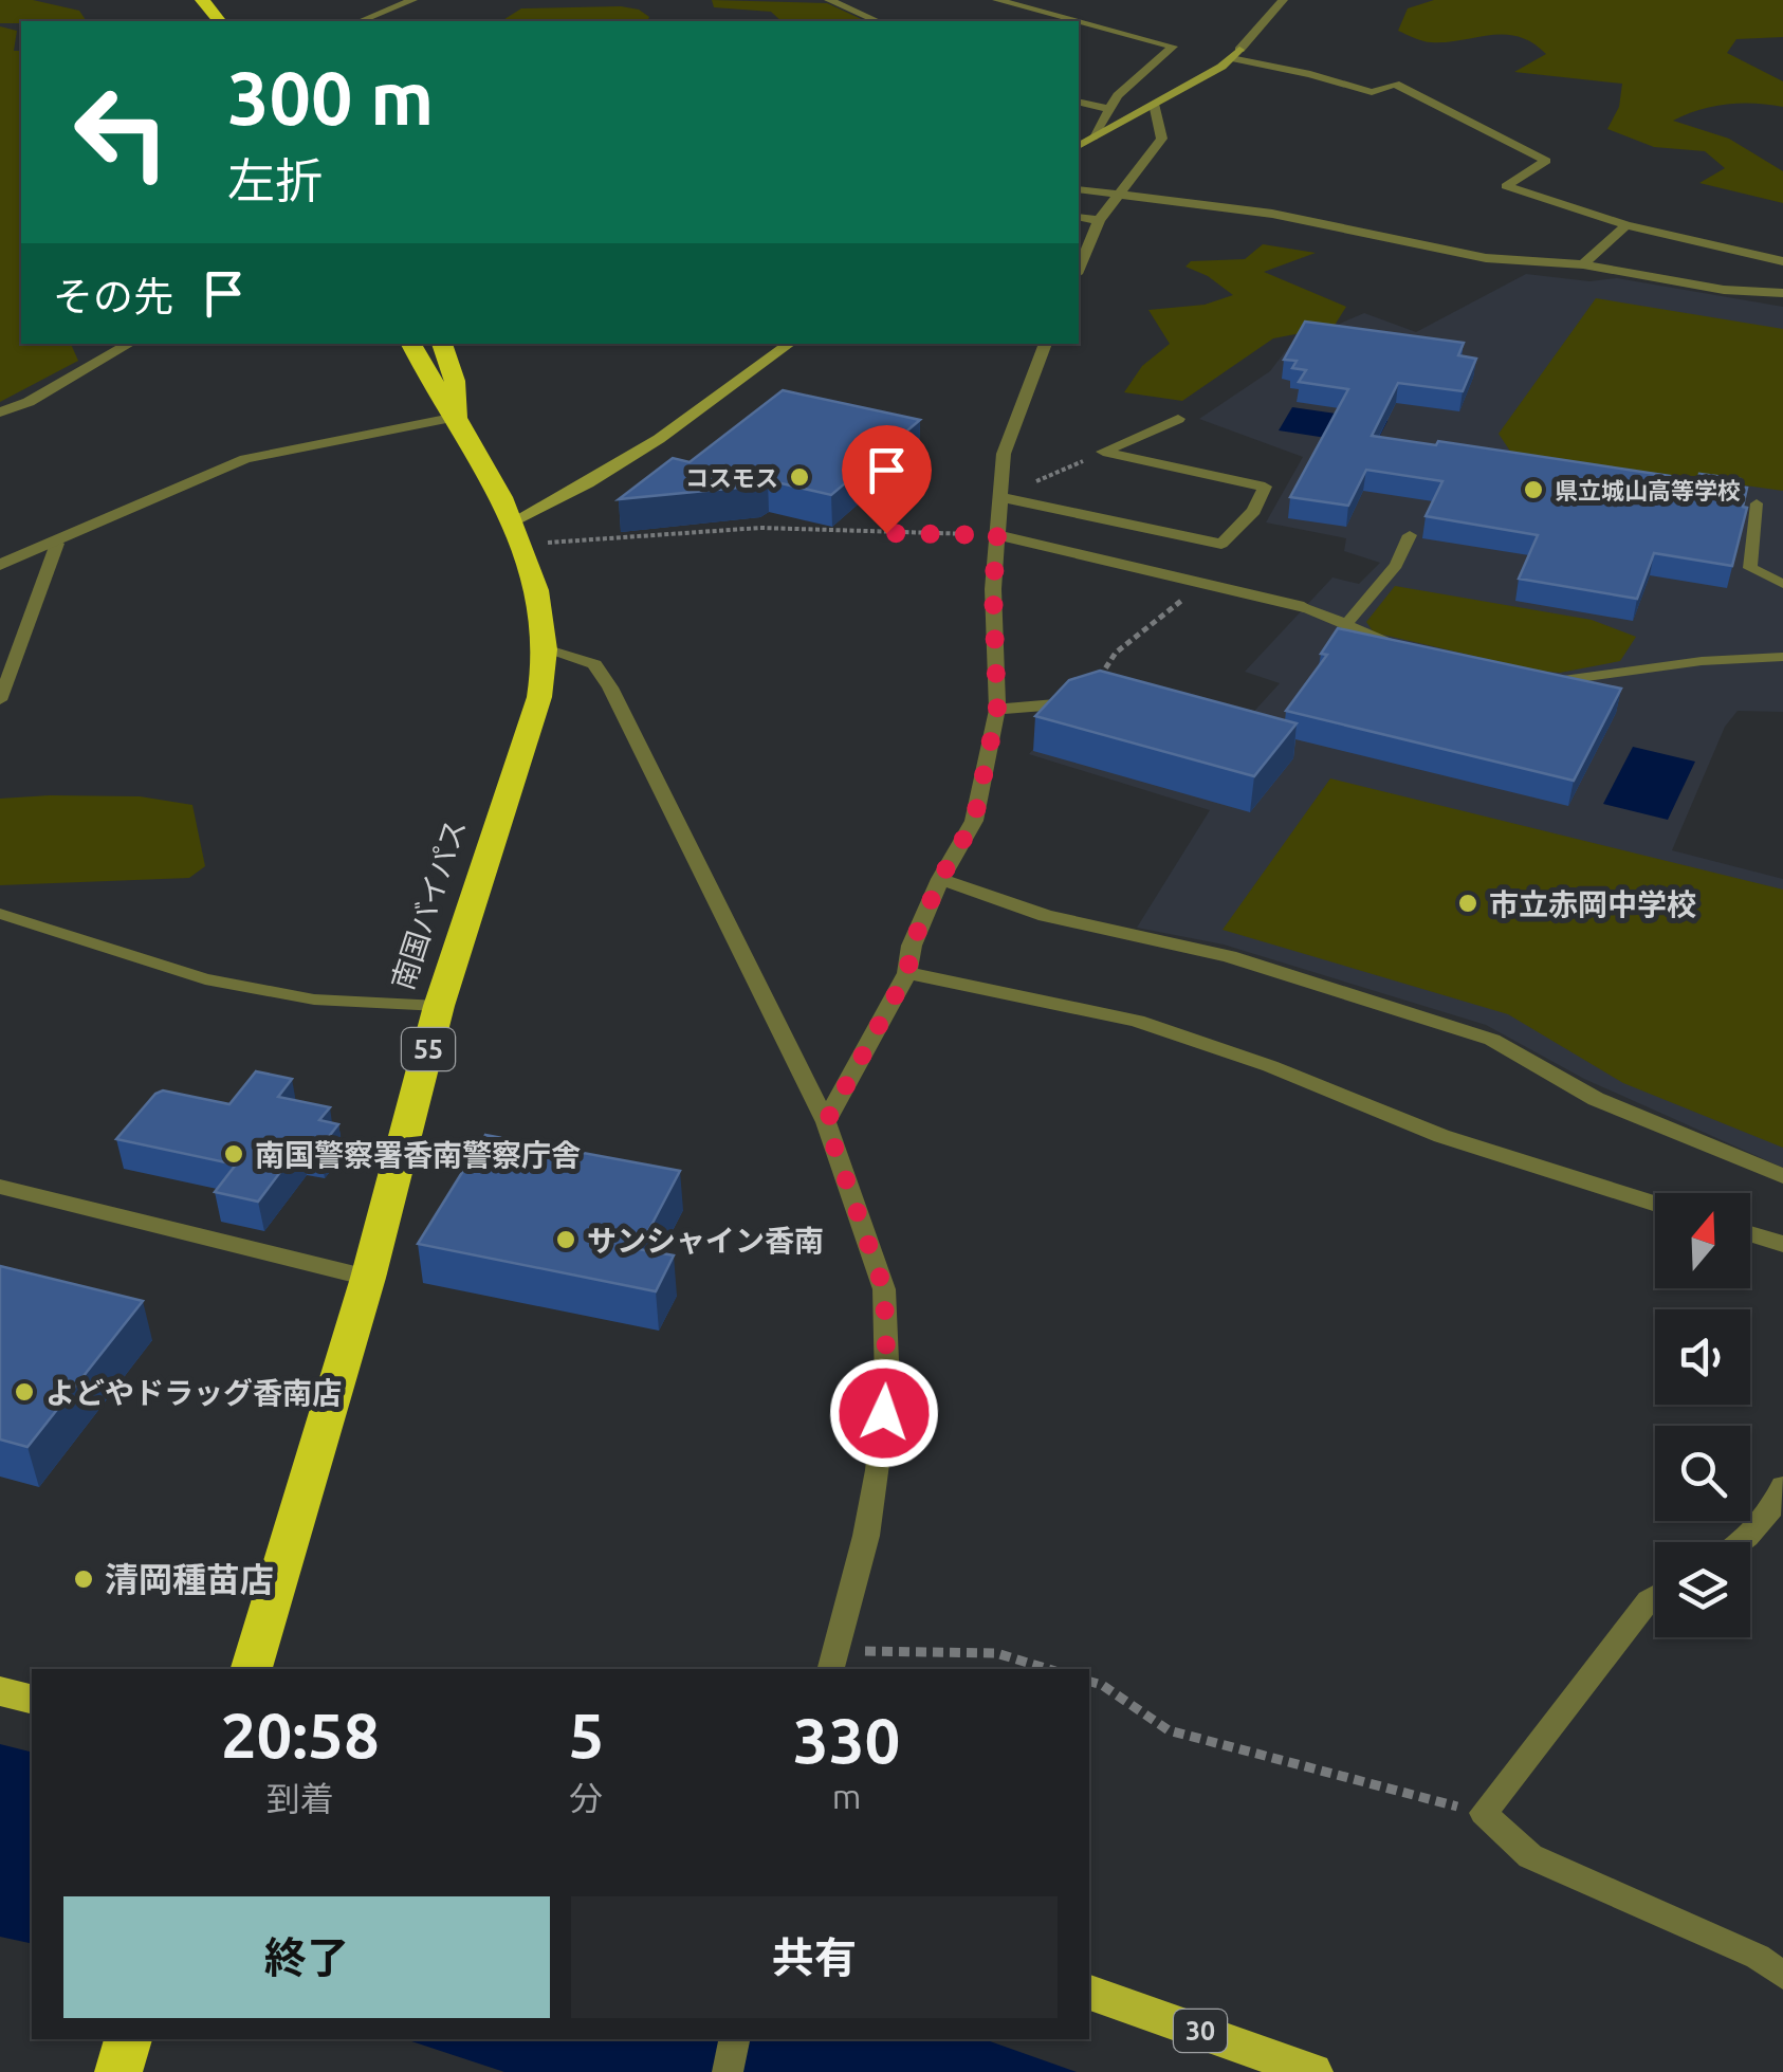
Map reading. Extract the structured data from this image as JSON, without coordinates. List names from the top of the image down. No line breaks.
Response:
{"streets":{"highway":["南国バイパス","55"],"main road":["30"]},"places":["コスモス","県立城山高等学校","市立赤岡中学校","南国警察署香南警察庁舎","サンシャイン香南","よどやドラッグ香南店","清岡種苗店"],"north":"top","page":{"turn":["300 m","左折"],"then":"その先","eta":["20:58","到着","5","分","330","m"],"buttons":["終了","共有"]}}
